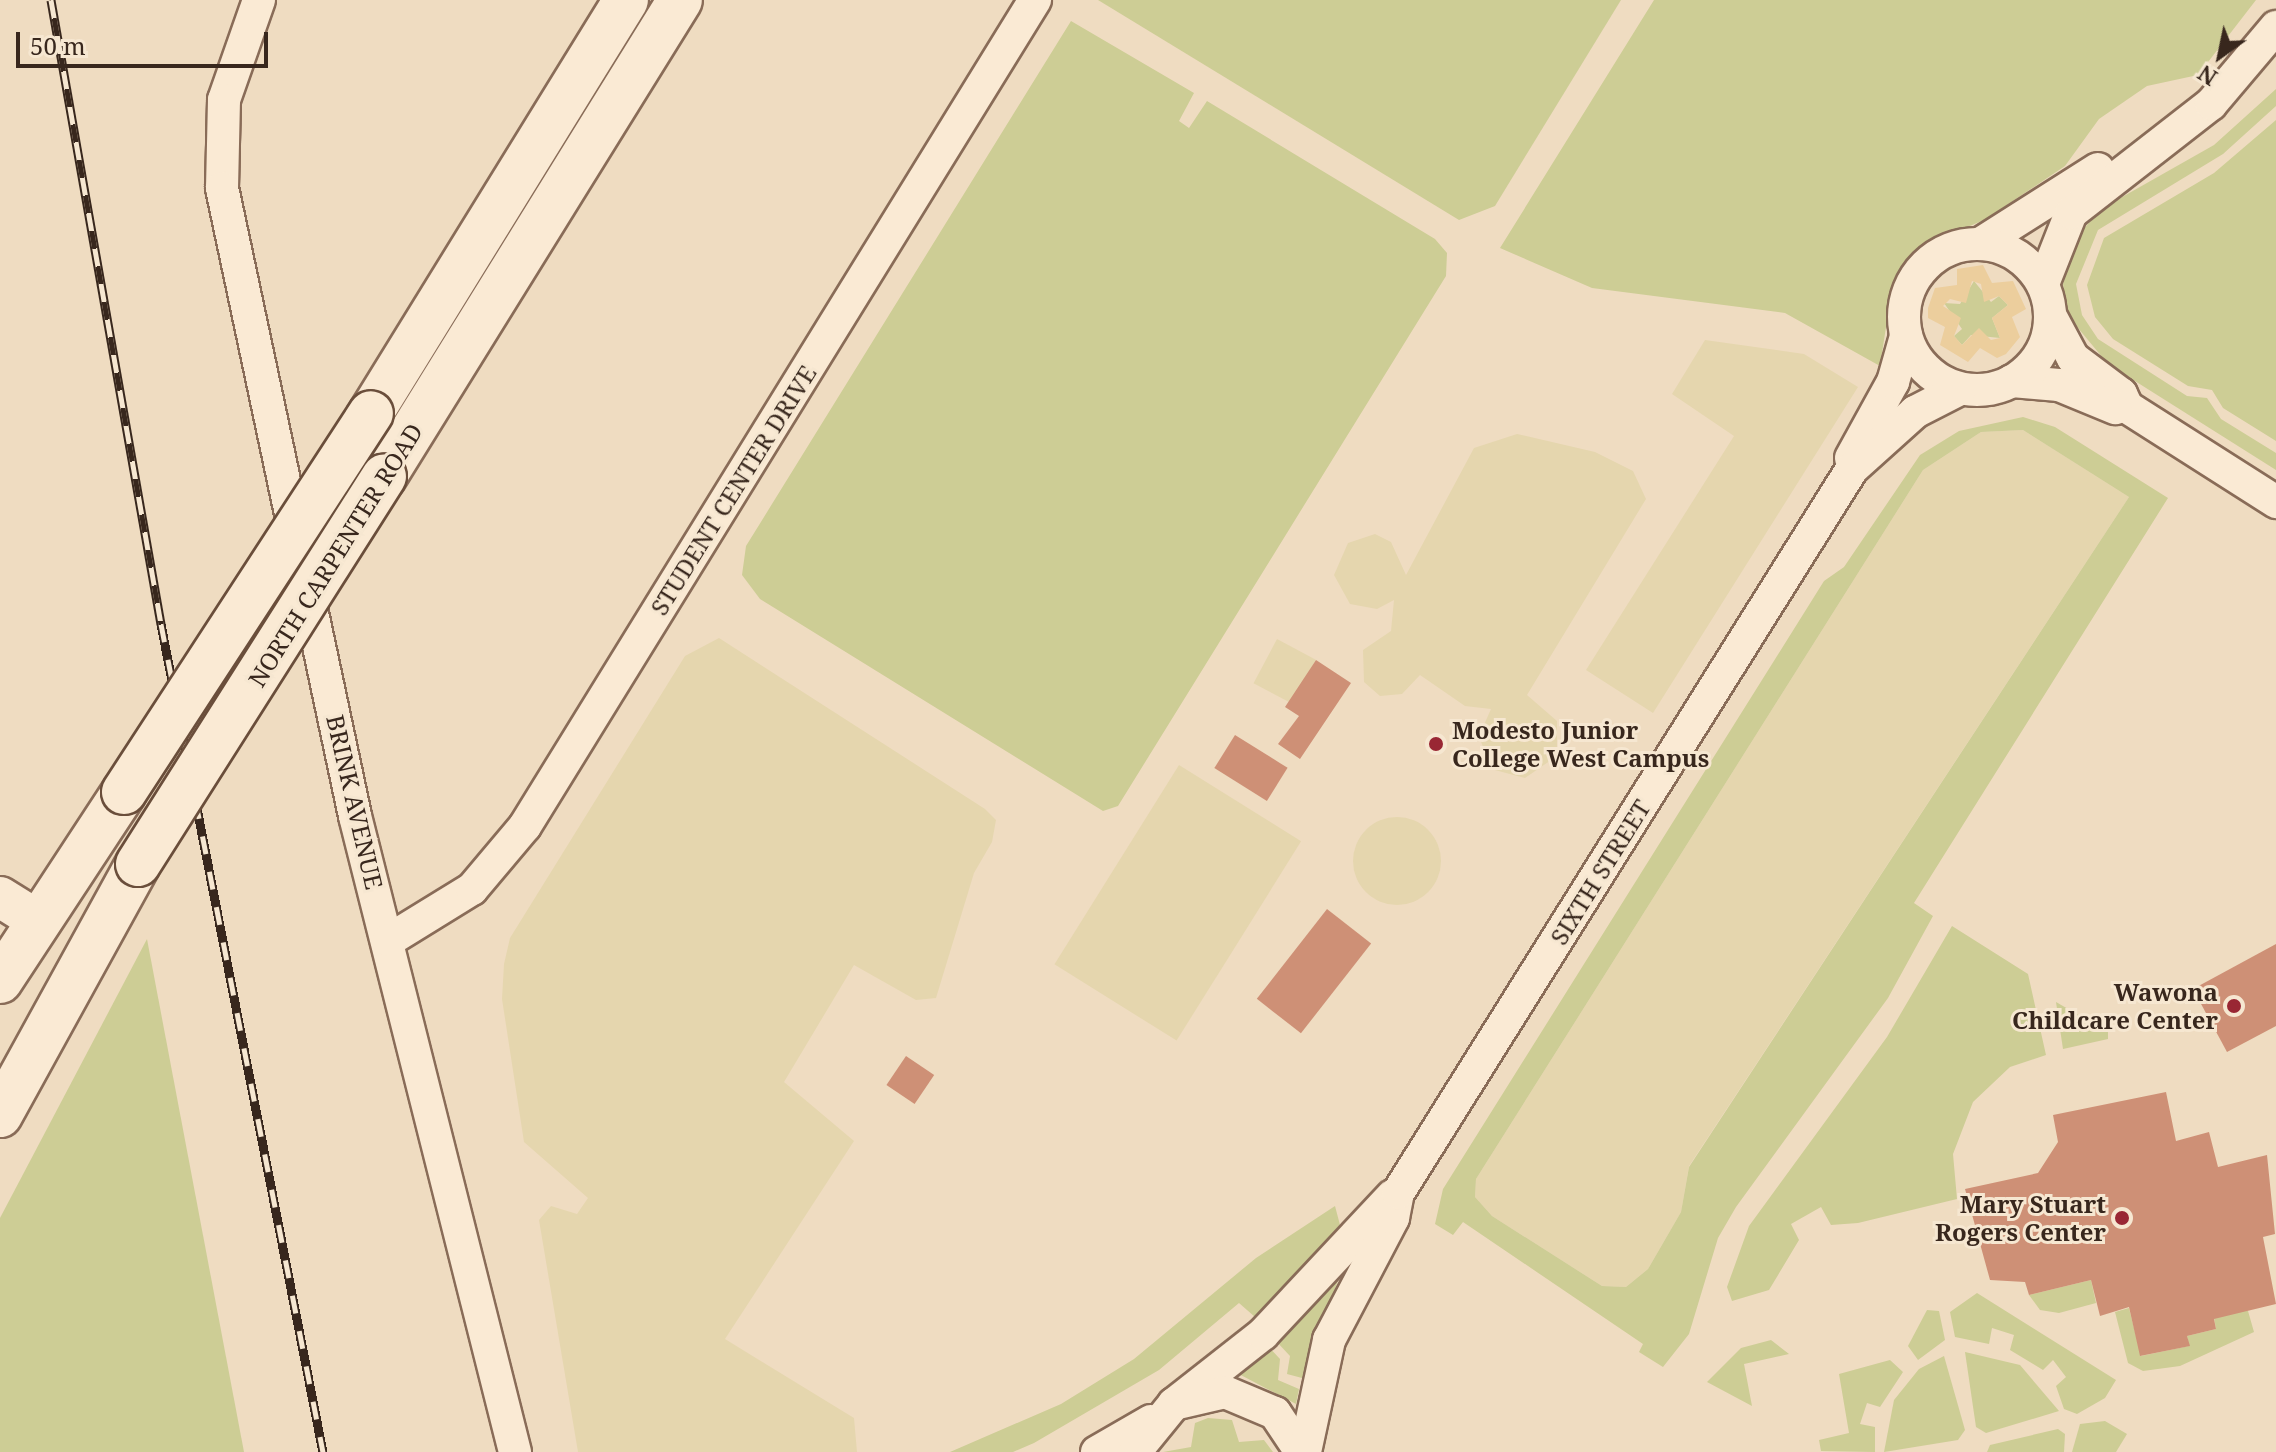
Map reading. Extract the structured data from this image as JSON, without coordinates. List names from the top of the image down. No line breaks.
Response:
{"streets":{"main road":["NORTH CARPENTER ROAD"],"street":["STUDENT CENTER DRIVE","BRINK AVENUE","SIXTH STREET"]},"crossings":[["STUDENT CENTER DRIVE","BRINK AVENUE"]],"places":["Modesto Junior College West Campus","Wawona Childcare Center","Mary Stuart Rogers Center"],"scale_bar":"50 m","north":"bottom left"}
